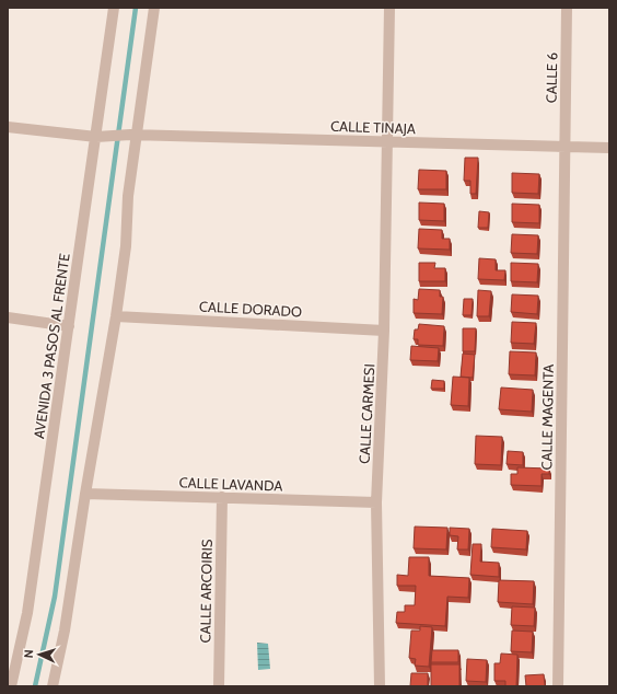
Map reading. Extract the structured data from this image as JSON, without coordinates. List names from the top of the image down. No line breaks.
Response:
{"streets":{"street":["CALLE 6","CALLE TINAJA","CALLE DORADO","AVENIDA 3 PASOS AL FRENTE","CALLE CARMESI","CALLE MAGENTA","CALLE LAVANDA","CALLE ARCOIRIS"]},"crossings":[["CALLE 6","CALLE TINAJA"],["CALLE 6","CALLE MAGENTA"],["CALLE TINAJA","AVENIDA 3 PASOS AL FRENTE"],["CALLE TINAJA","CALLE CARMESI"],["CALLE TINAJA","CALLE MAGENTA"],["CALLE DORADO","CALLE CARMESI"],["CALLE CARMESI","CALLE LAVANDA"],["CALLE LAVANDA","CALLE ARCOIRIS"]],"north":"left"}
